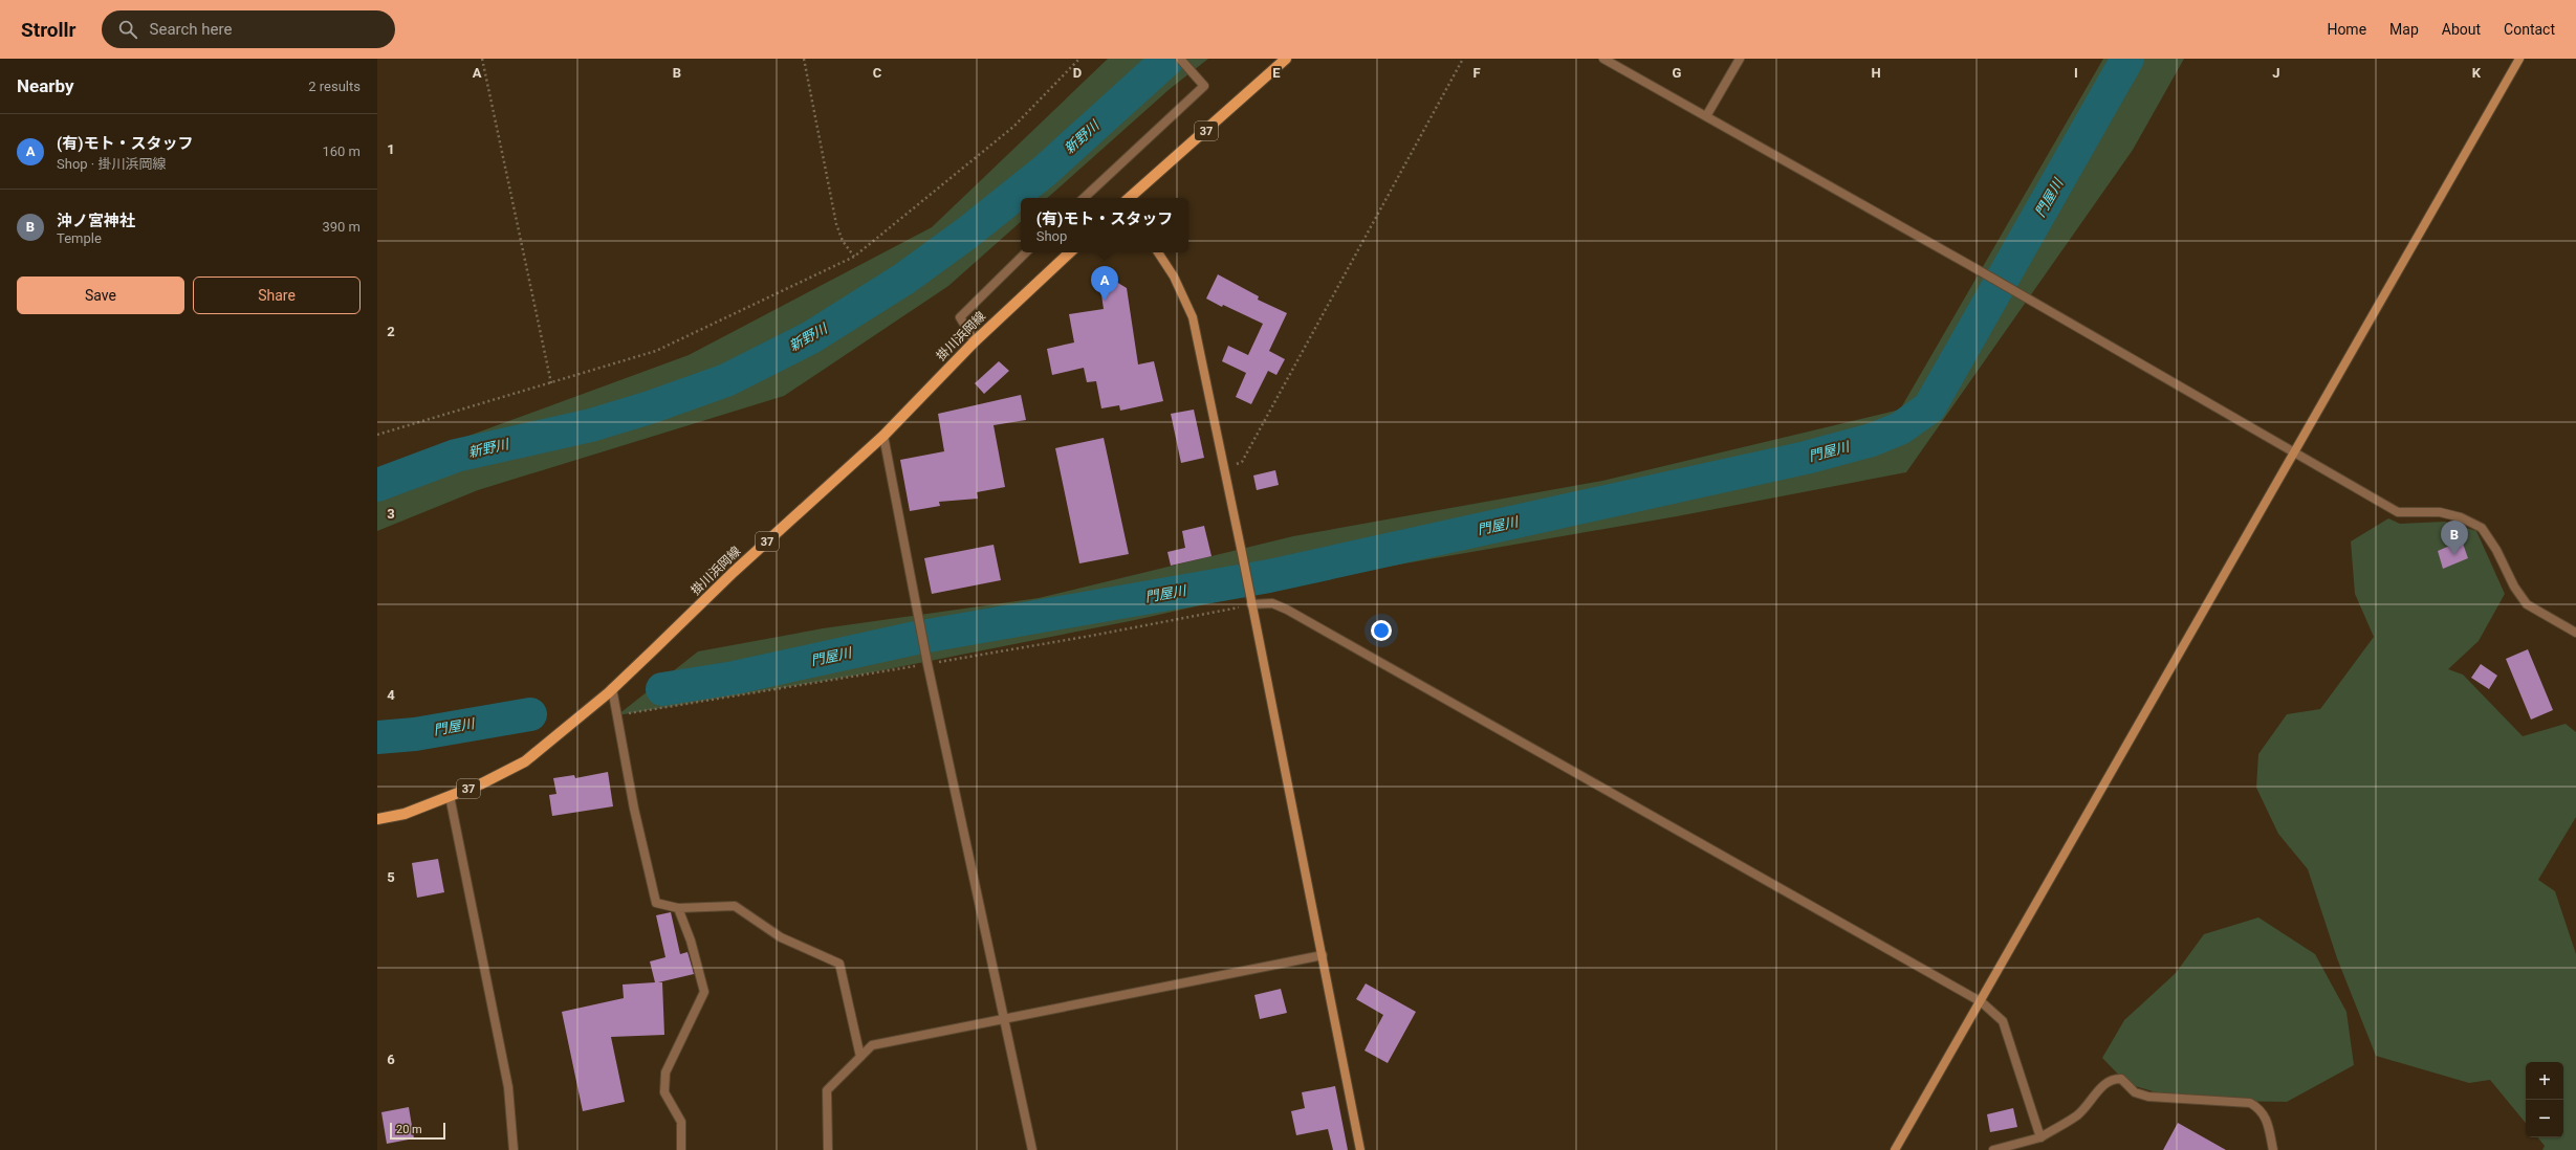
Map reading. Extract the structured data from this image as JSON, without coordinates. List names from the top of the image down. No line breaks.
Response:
{"streets":{"main road":["37","掛川浜岡線"]},"water":["新野川","門屋川"],"scale_bar":"20 m","page":{"header":"Strollr","search":"Search here","nav":["Home","Map","About","Contact"],"heading":["Nearby","2 results"],"list":[{"mark":"A","name":"(有)モト・スタッフ","note":"Shop · 掛川浜岡線","value":"160 m"},{"mark":"B","name":"沖ノ宮神社","note":"Temple","value":"390 m"}],"popup":["(有)モト・スタッフ","Shop"],"buttons":["Save","Share"],"pins":["A","B"],"map_buttons":["+","−"],"scale":"20 m"},"grid":{"columns":["A","B","C","D","E","F","G","H","I","J","K"],"rows":["1","2","3","4","5","6"]}}
